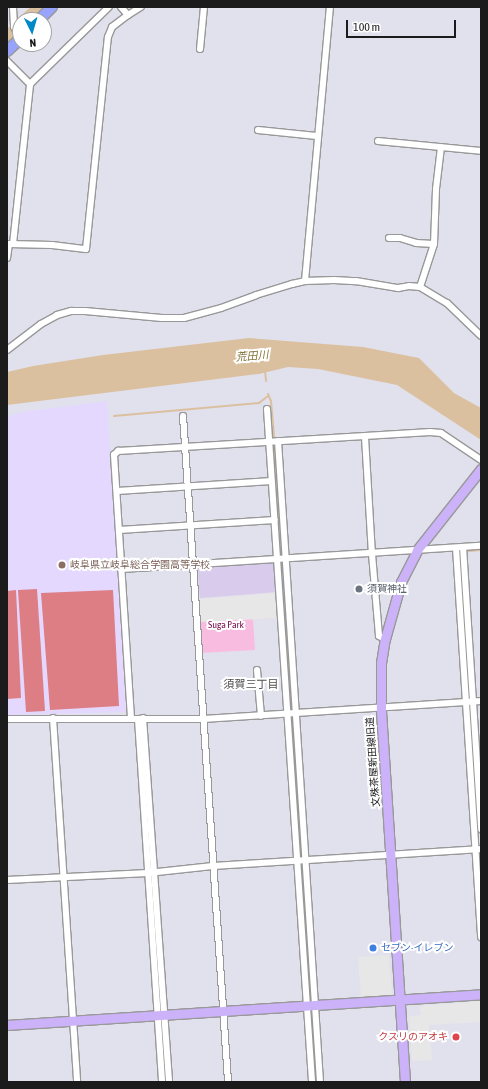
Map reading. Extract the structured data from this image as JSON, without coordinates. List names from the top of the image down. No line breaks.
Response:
{"streets":{"street":["文殊茶屋新田線旧道"]},"districts":["須賀三丁目"],"water":["荒田川"],"parks":["Suga Park"],"places":["岐阜県立岐阜総合学園高等学校","須賀神社","セブン-イレブン","クスリのアオキ"],"scale_bar":"100 m","north":"bottom"}
